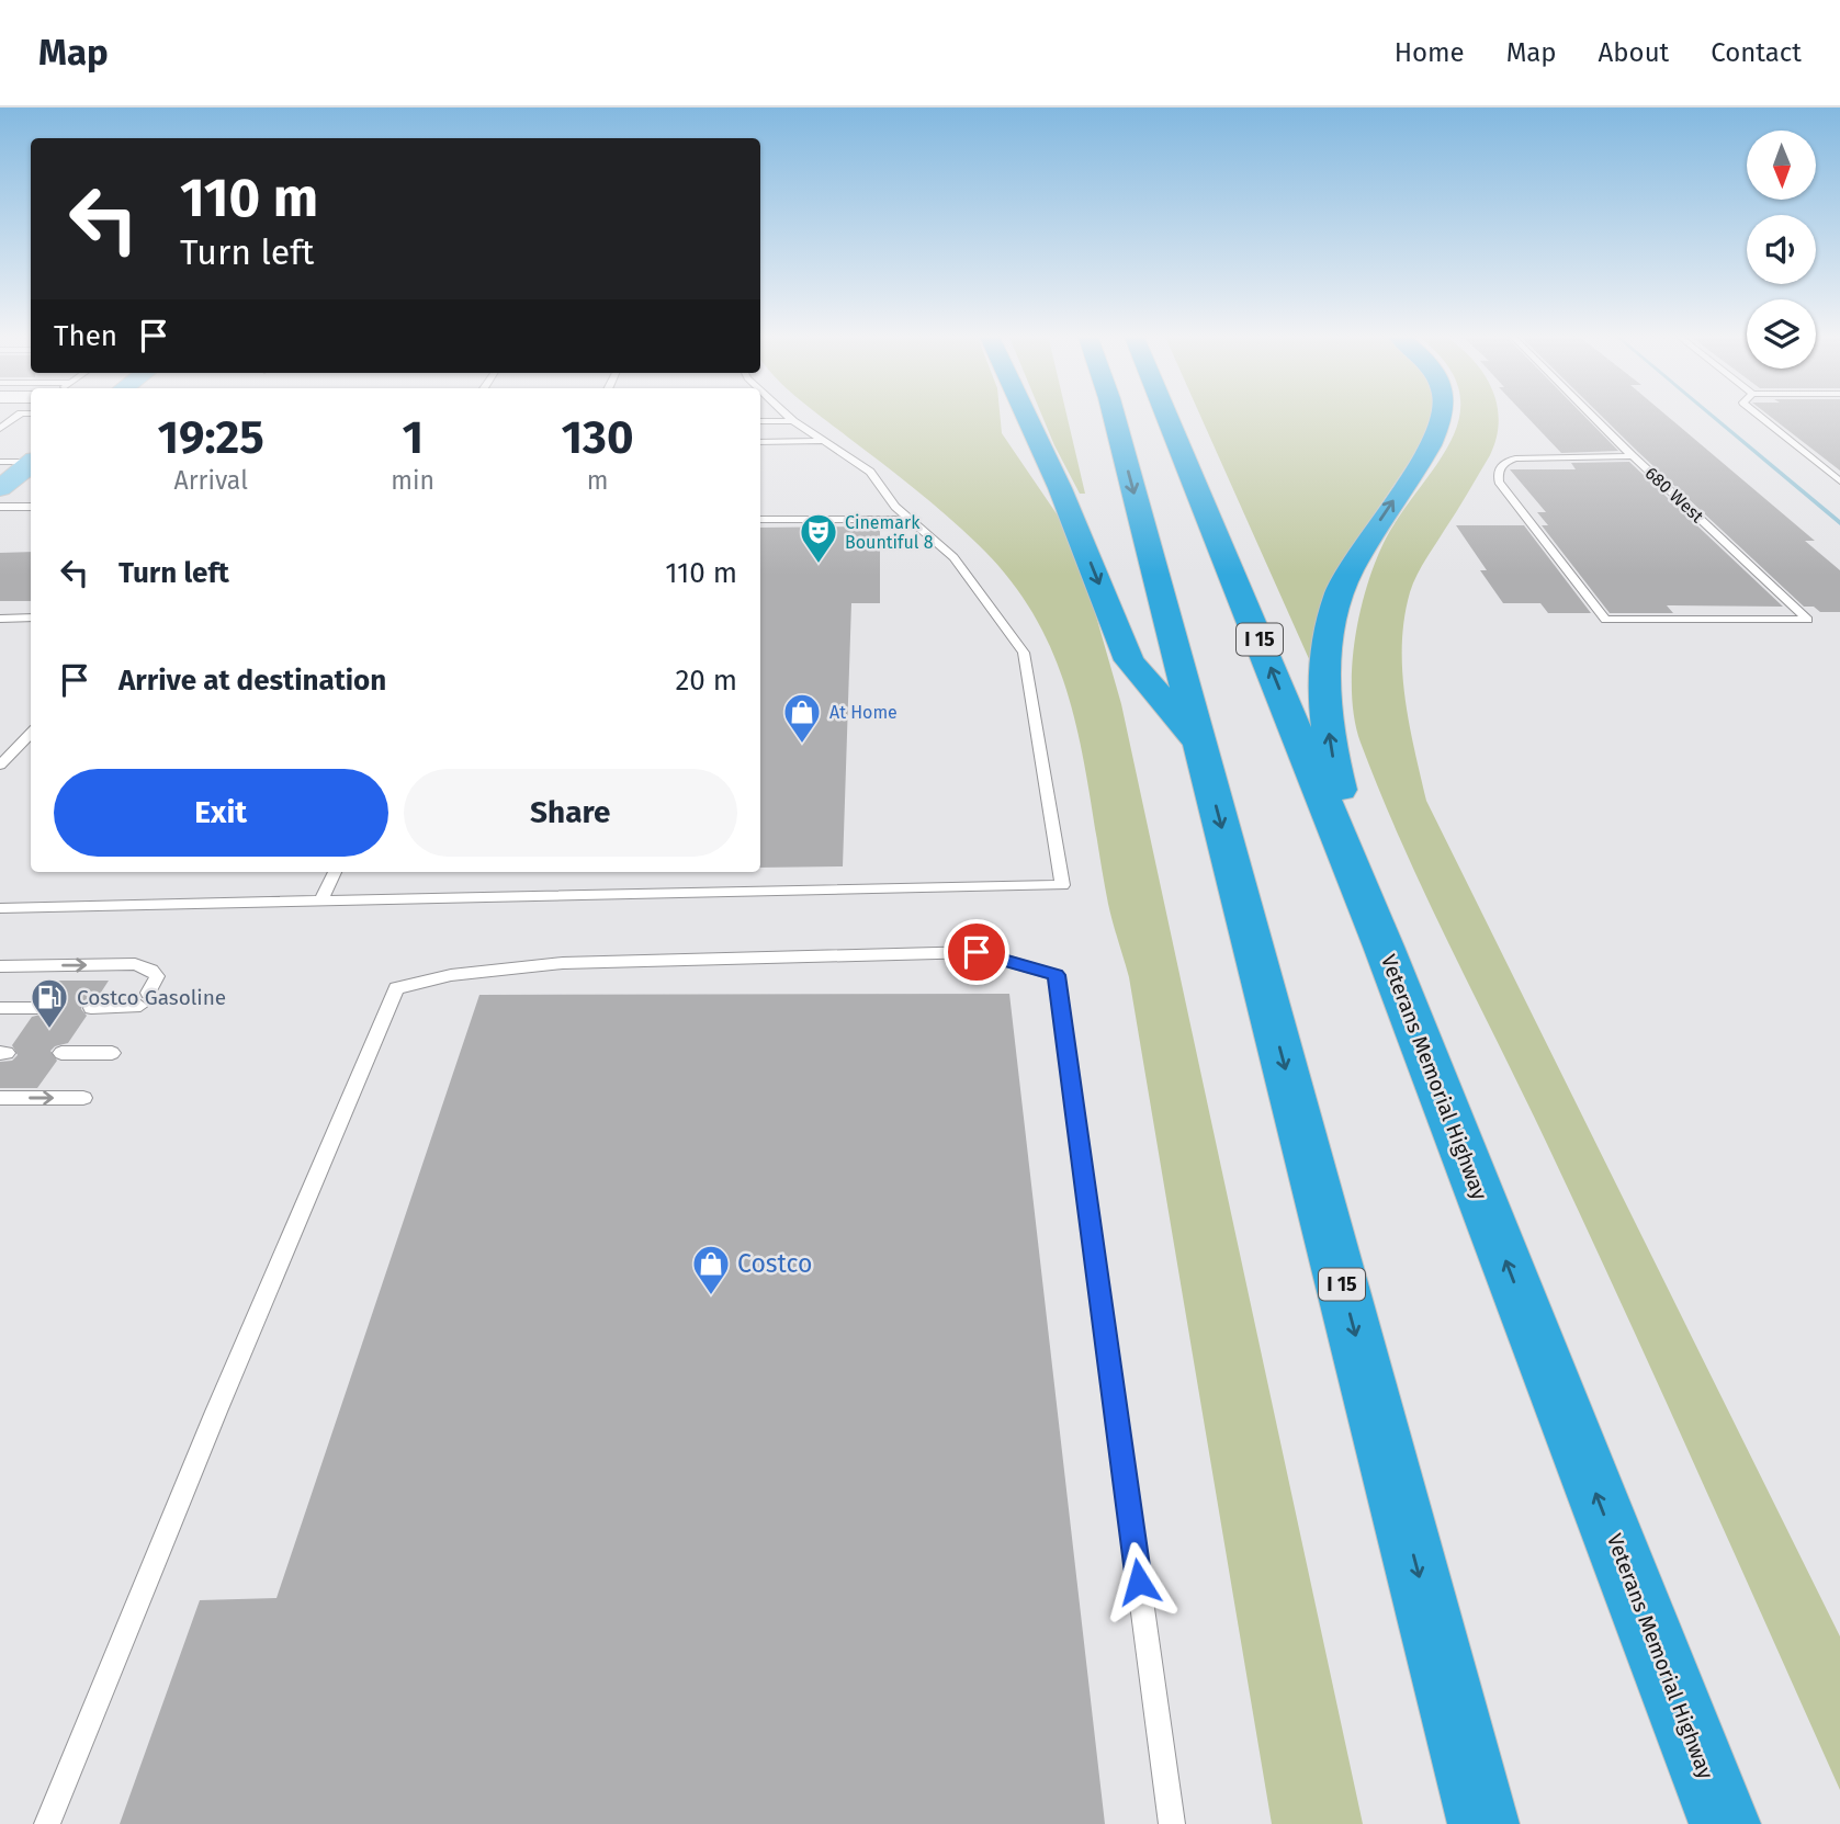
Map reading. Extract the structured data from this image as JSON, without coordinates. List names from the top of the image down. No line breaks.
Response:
{"streets":{"highway":["I 15","Veterans Memorial Highway"],"lane":["680 West"]},"places":{"theatre":["Cinemark Bountiful 8"],"shop":["At Home","Costco"],"fuel station":["Costco Gasoline"]},"north":"bottom","page":{"header":"Map","nav":["Home","Map","About","Contact"],"turn":["110 m","Turn left"],"then":"Then","eta":["19:25","Arrival","1","min","130","m"],"list":[{"name":"Turn left","value":"110 m"},{"name":"Arrive at destination","value":"20 m"}],"buttons":["Exit","Share"]}}
